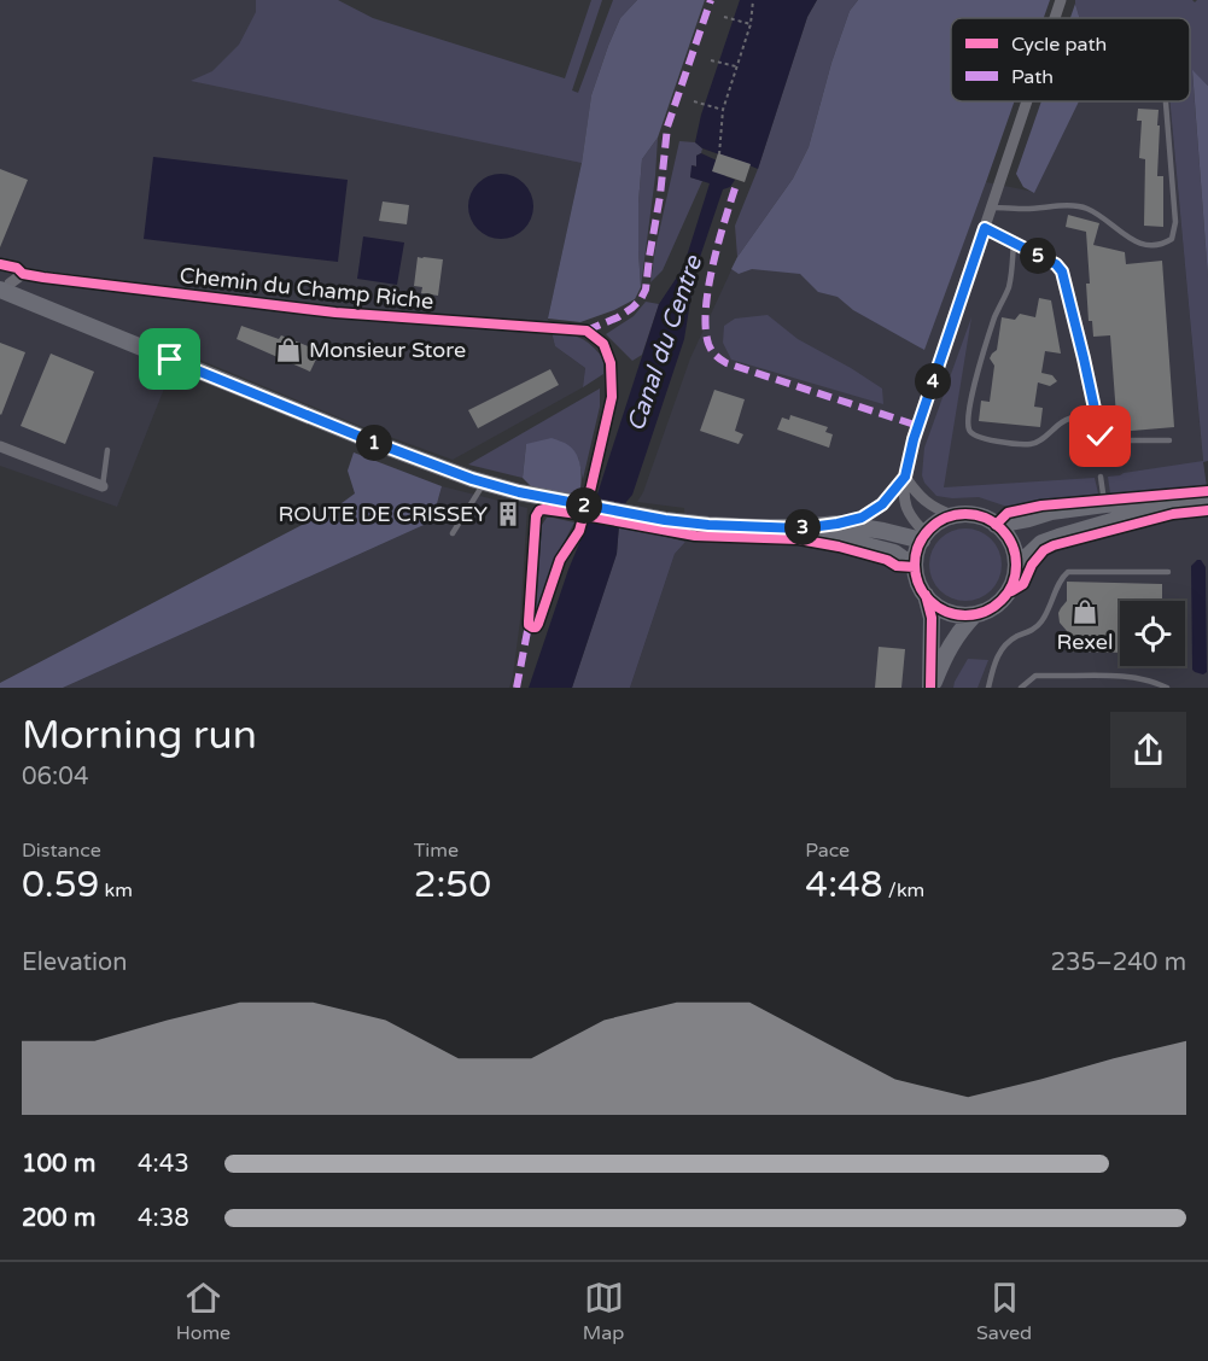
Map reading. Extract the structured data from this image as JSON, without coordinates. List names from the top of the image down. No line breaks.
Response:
{"streets":{"street":["Chemin du Champ Riche"]},"water":["Canal du Centre"],"places":{"shop":["Monsieur Store","Rexel"],"building":["ROUTE DE CRISSEY"]},"legend":["Cycle path","Path"],"page":{"pins":["5","4","1","2","3"],"heading":["Morning run","06:04"],"stats":[["Distance","0.59 km"],["Time","2:50"],["Pace","4:48 /km"]],"chart":["Elevation","235–240 m"],"list":[{"name":"100 m","note":"4:43"},{"name":"200 m","note":"4:38"}],"tabs":["Home","Map","Saved"]}}
